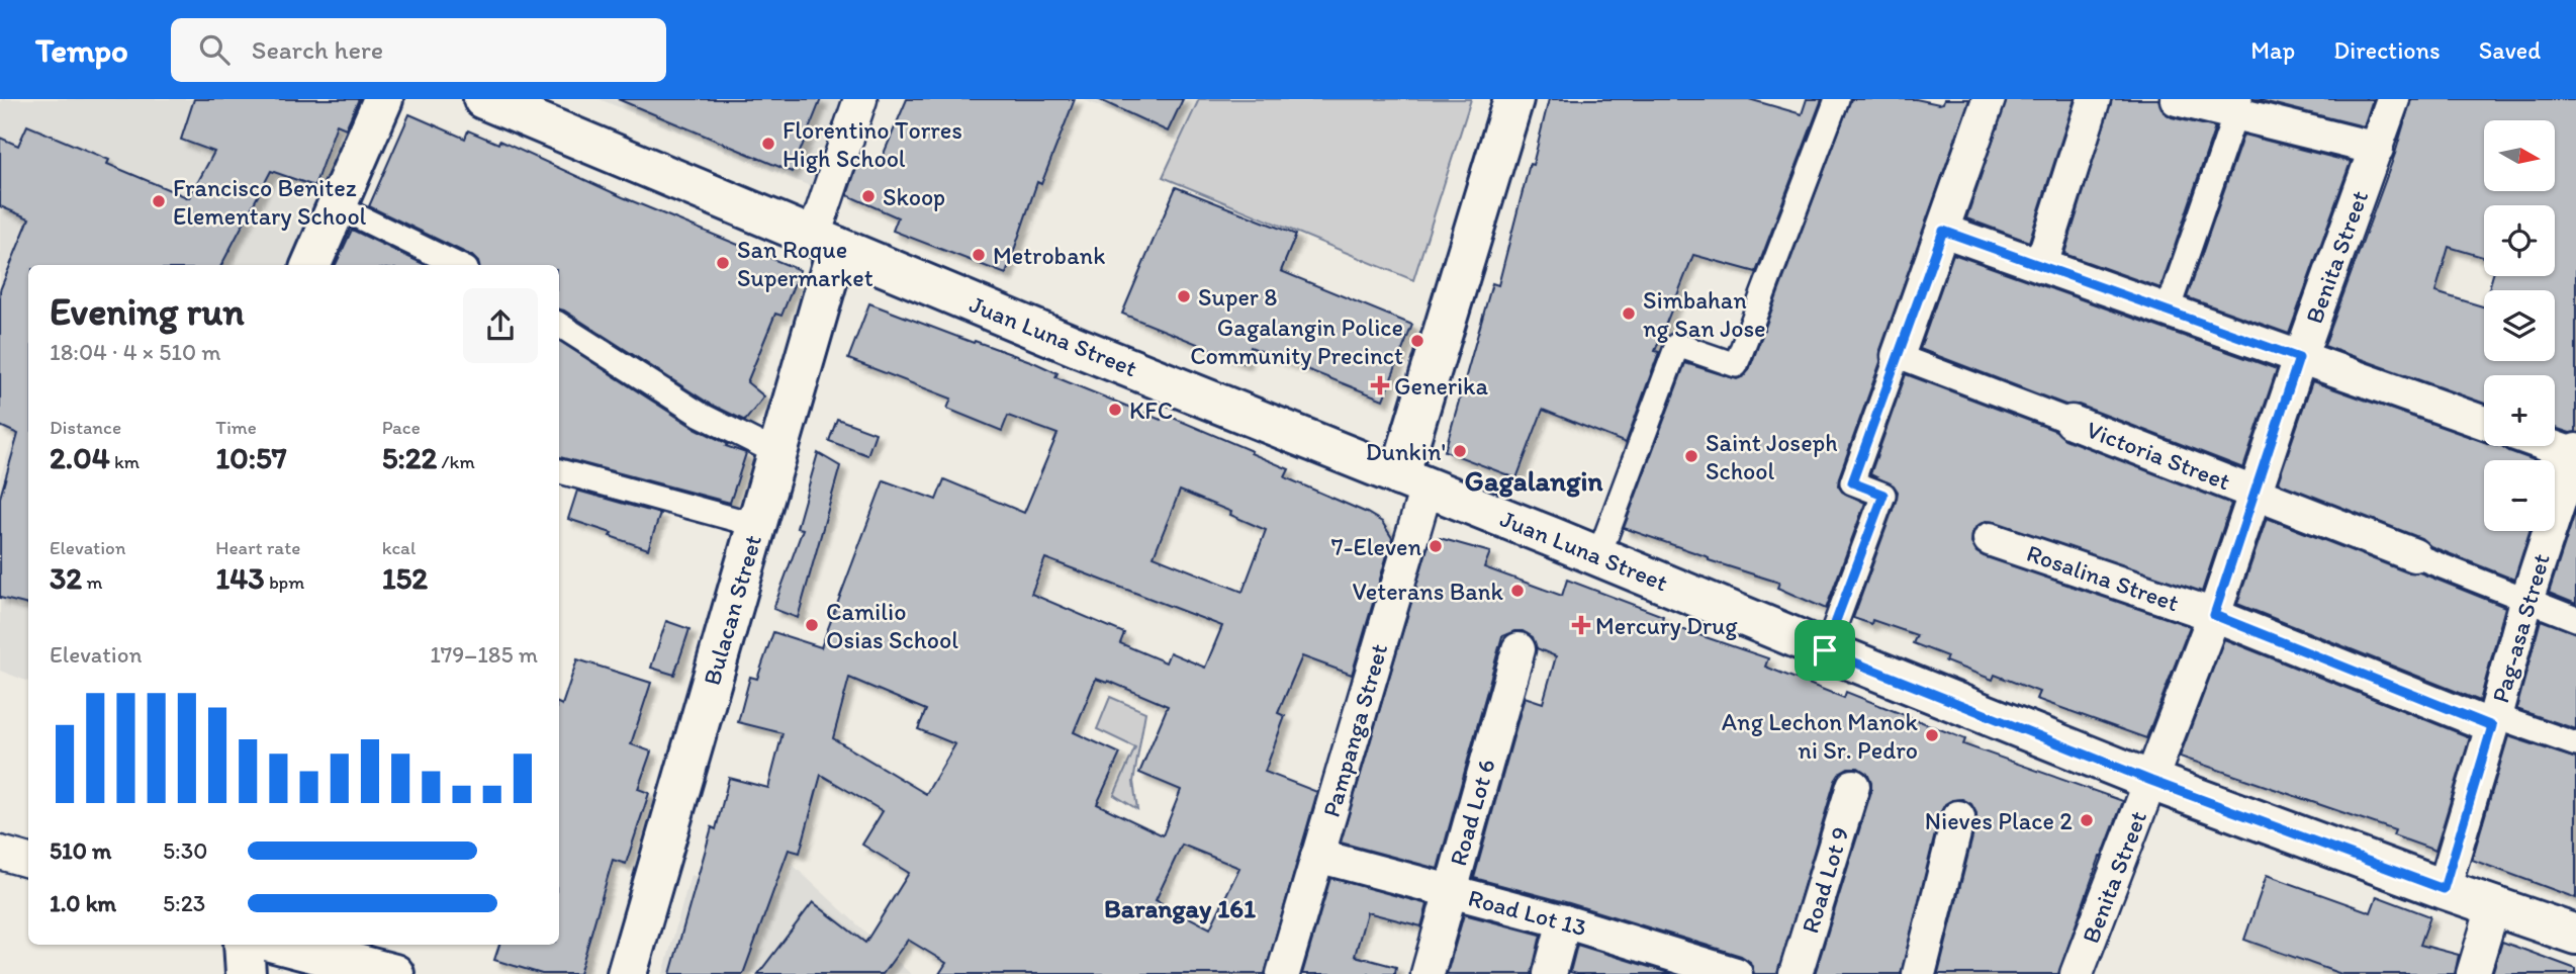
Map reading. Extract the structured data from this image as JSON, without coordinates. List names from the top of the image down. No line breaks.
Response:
{"streets":{"main road":["Juan Luna Street","Bulacan Street","Pampanga Street"],"street":["Benita Street","Victoria Street","Rosalina Street","Pag-asa Street","Road Lot 6","Road Lot 9","Road Lot 13"]},"crossings":[["Benita Street","Juan Luna Street"],["Benita Street","Victoria Street"],["Benita Street","Rosalina Street"],["Juan Luna Street","Bulacan Street"],["Juan Luna Street","Pag-asa Street"],["Juan Luna Street","Pampanga Street"],["Victoria Street","Pag-asa Street"],["Rosalina Street","Pag-asa Street"],["Pampanga Street","Road Lot 13"],["Road Lot 6","Road Lot 13"]],"districts":["Gagalangin","Barangay 161"],"places":{"other":["Florentino Torres High School","Skoop","Francisco Benitez Elementary School","Metrobank","San Roque Supermarket","Super 8","Simbahan ng San Jose","Gagalangin Police Community Precinct","KFC","Dunkin'","Saint Joseph School","7-Eleven","Veterans Bank","Camilio Osias School","Ang Lechon Manok ni Sr. Pedro","Nieves Place 2"],"health":["Generika","Mercury Drug"]},"north":"right","page":{"header":"Tempo","search":"Search here","nav":["Map","Directions","Saved"],"map_buttons":["+","−"],"heading":["Evening run","18:04 · 4 × 510 m"],"stats":[["Distance","2.04 km"],["Time","10:57"],["Pace","5:22 /km"],["Elevation","32 m"],["Heart rate","143 bpm"],["kcal","152"]],"chart":["Elevation","179–185 m"],"list":[{"name":"510 m","note":"5:30"},{"name":"1.0 km","note":"5:23"}]}}
